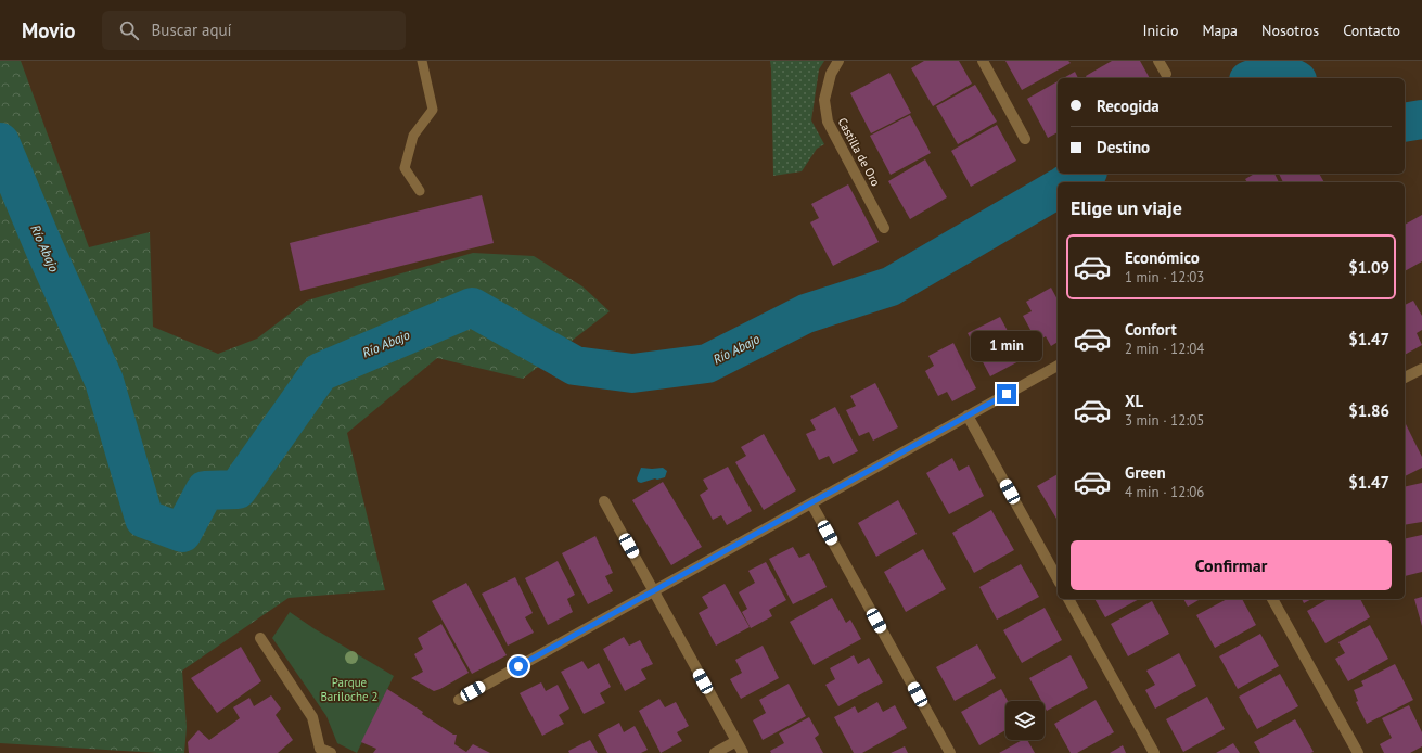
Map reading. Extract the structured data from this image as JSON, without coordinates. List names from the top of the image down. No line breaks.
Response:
{"streets":{"street":["Castilla de Oro"]},"water":["Río Abajo"],"parks":["Parque Bariloche 2"],"page":{"header":"Movio","search":"Buscar aquí","nav":["Inicio","Mapa","Nosotros","Contacto"],"banner":["Recogida","Destino"],"heading":"Elige un viaje","list":[{"name":"Económico","note":"1 min · 12:03","value":"$1.09"},{"name":"Confort","note":"2 min · 12:04","value":"$1.47"},{"name":"XL","note":"3 min · 12:05","value":"$1.86"},{"name":"Green","note":"4 min · 12:06","value":"$1.47"}],"bubble":"1 min","buttons":"Confirmar"}}
